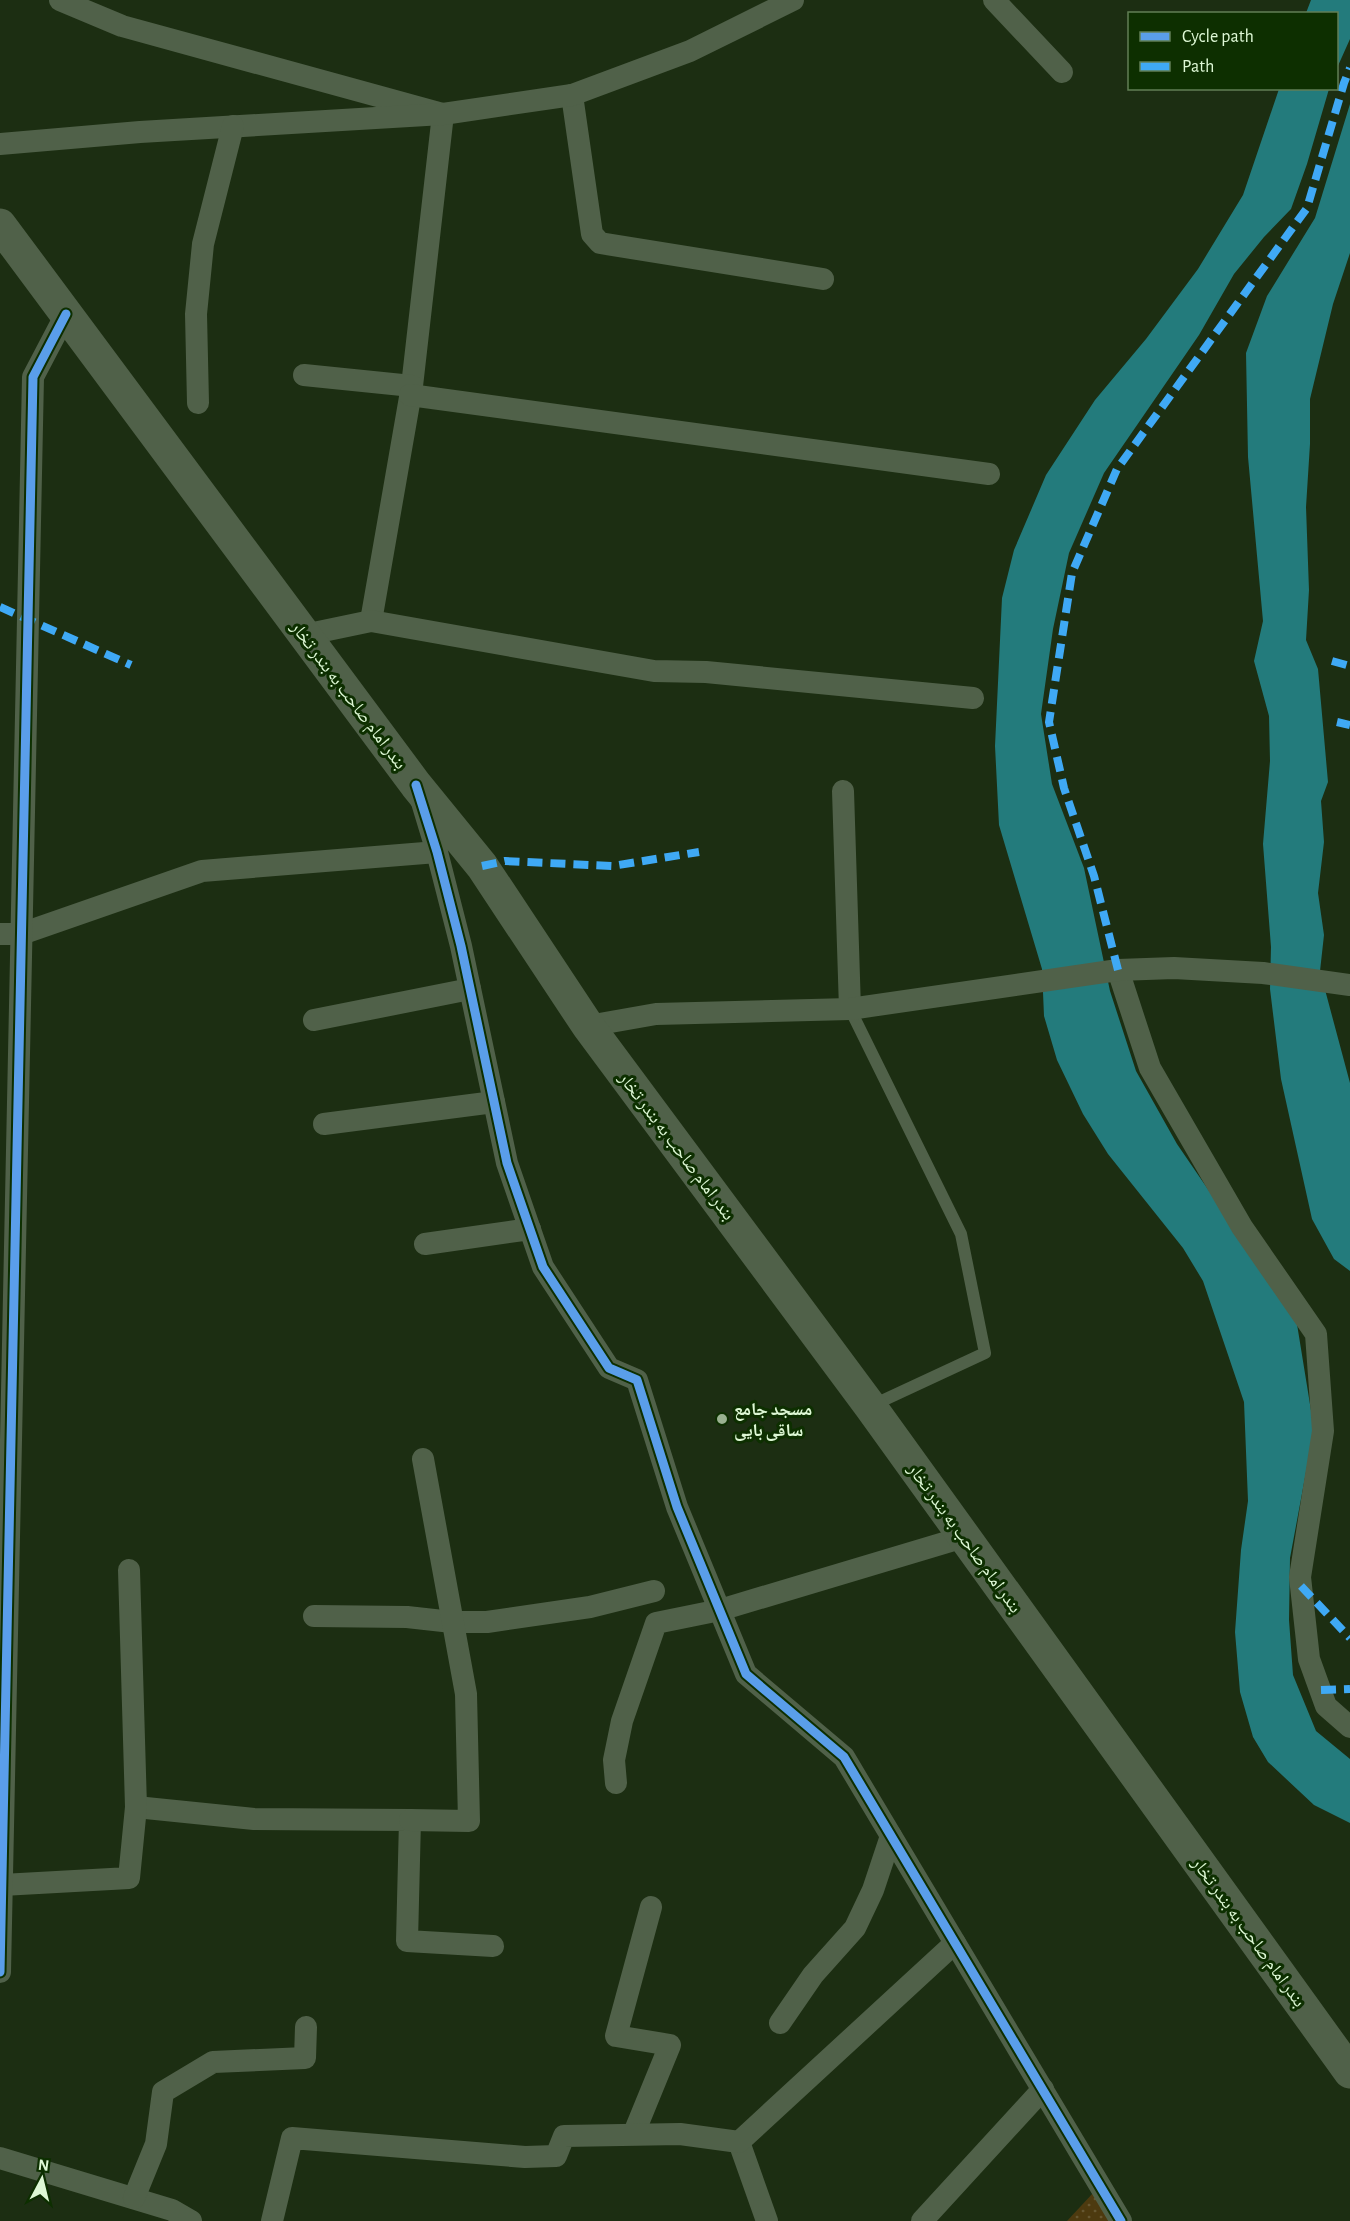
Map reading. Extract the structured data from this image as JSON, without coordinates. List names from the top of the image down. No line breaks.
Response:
{"streets":{"main road":["بندر امام صاحب به بندر تخار"]},"places":["مسجد جامع ساقی بایی"],"legend":["Cycle path","Path"],"north":"top"}
